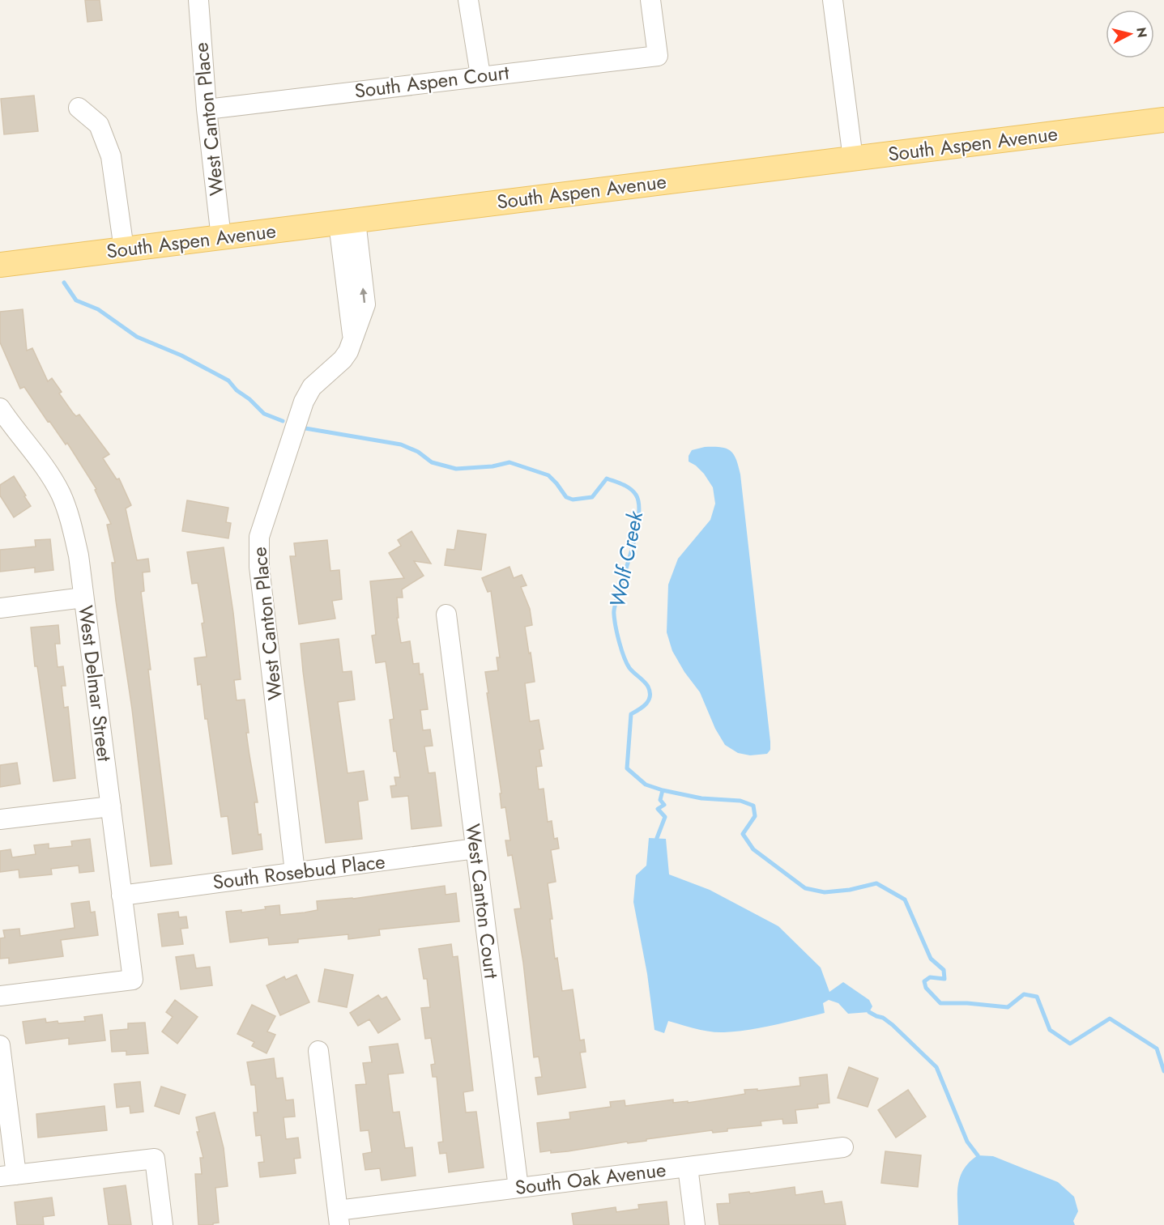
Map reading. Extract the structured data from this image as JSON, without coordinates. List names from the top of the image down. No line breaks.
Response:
{"streets":{"main road":["South Aspen Avenue"],"street":["South Aspen Court","West Canton Place","West Delmar Street","South Rosebud Place","West Canton Court","South Oak Avenue"]},"crossings":[["South Aspen Court","West Canton Place"],["West Canton Place","South Aspen Avenue"],["West Canton Place","South Rosebud Place"],["West Delmar Street","South Rosebud Place"],["South Rosebud Place","West Canton Court"],["West Canton Court","South Oak Avenue"]],"water":["Wolf Creek"],"north":"right"}
